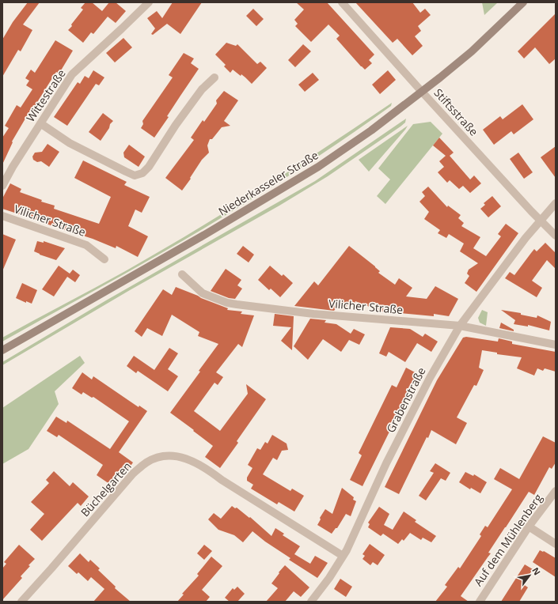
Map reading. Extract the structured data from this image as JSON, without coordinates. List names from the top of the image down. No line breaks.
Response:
{"streets":{"main road":["Niederkasseler Straße"],"street":["Wittestraße","Stiftsstraße","Vilicher Straße","Grabenstraße","Büchelgarten","Auf dem Mühlenberg"]},"crossings":[["Stiftsstraße","Niederkasseler Straße"],["Stiftsstraße","Grabenstraße"],["Vilicher Straße","Grabenstraße"],["Grabenstraße","Büchelgarten"]],"north":"top right"}
